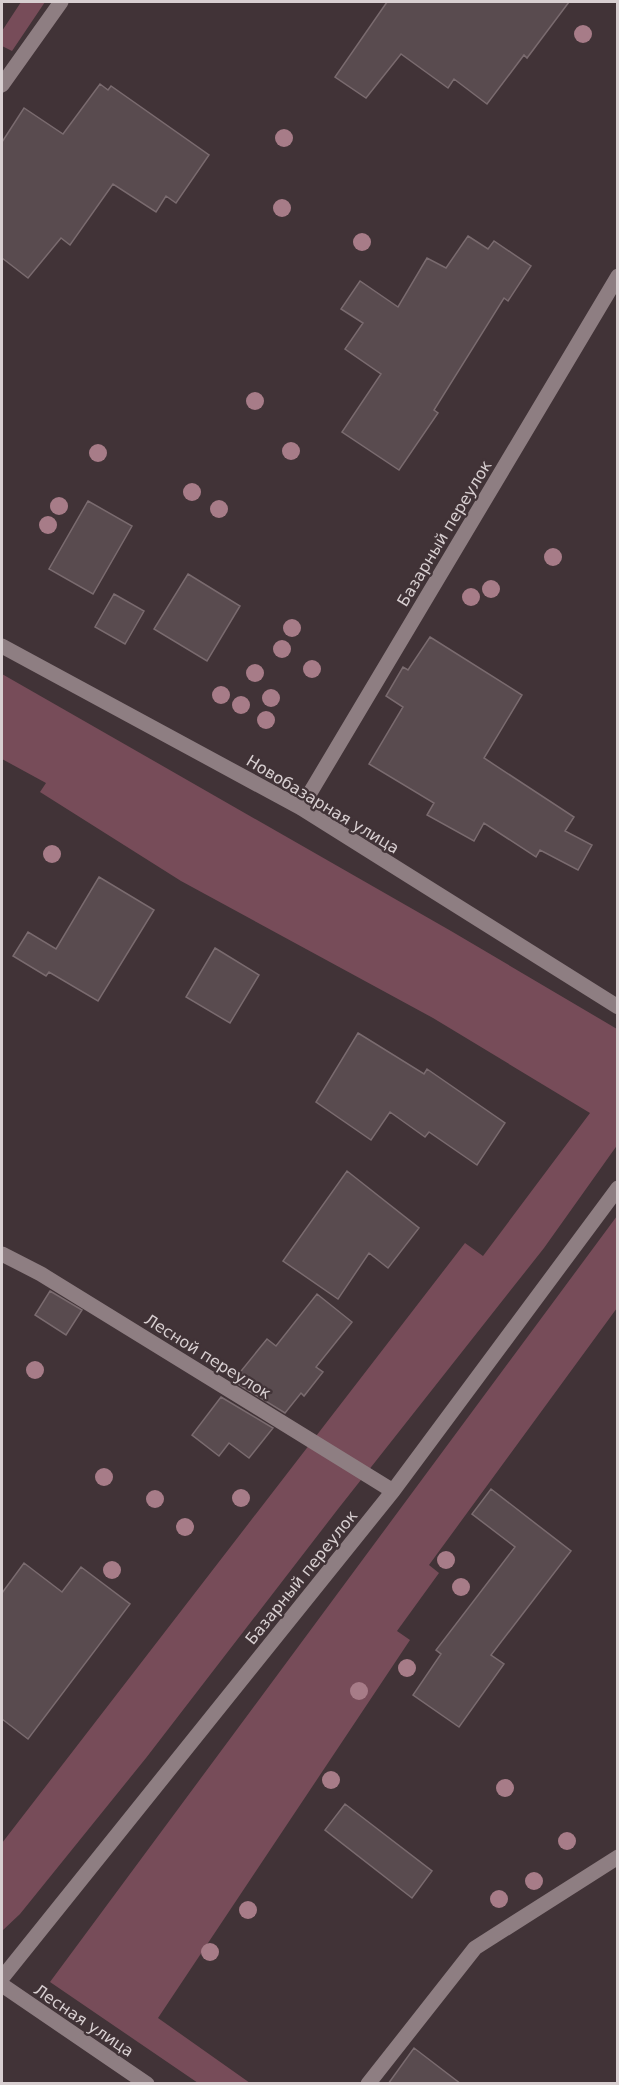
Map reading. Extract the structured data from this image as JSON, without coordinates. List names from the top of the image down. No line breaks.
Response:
{"streets":{"street":["Базарный переулок","Новобазарная улица","Лесной переулок","Лесная улица"]},"crossings":[["Базарный переулок","Новобазарная улица"],["Базарный переулок","Лесной переулок"]]}
